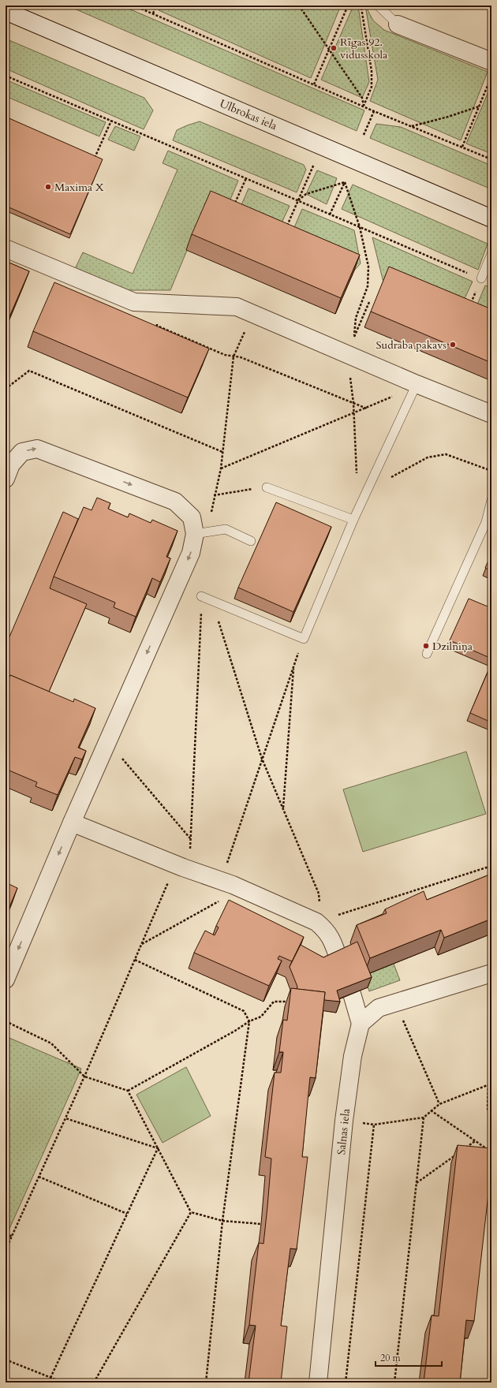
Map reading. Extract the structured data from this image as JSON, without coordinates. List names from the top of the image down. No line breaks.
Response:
{"streets":{"street":["Ulbrokas iela","Salnas iela"]},"places":["Rīgas 92. vidusskola","Maxima X","Sudraba pakavs","Dzilniņa"],"scale_bar":"20 m"}
